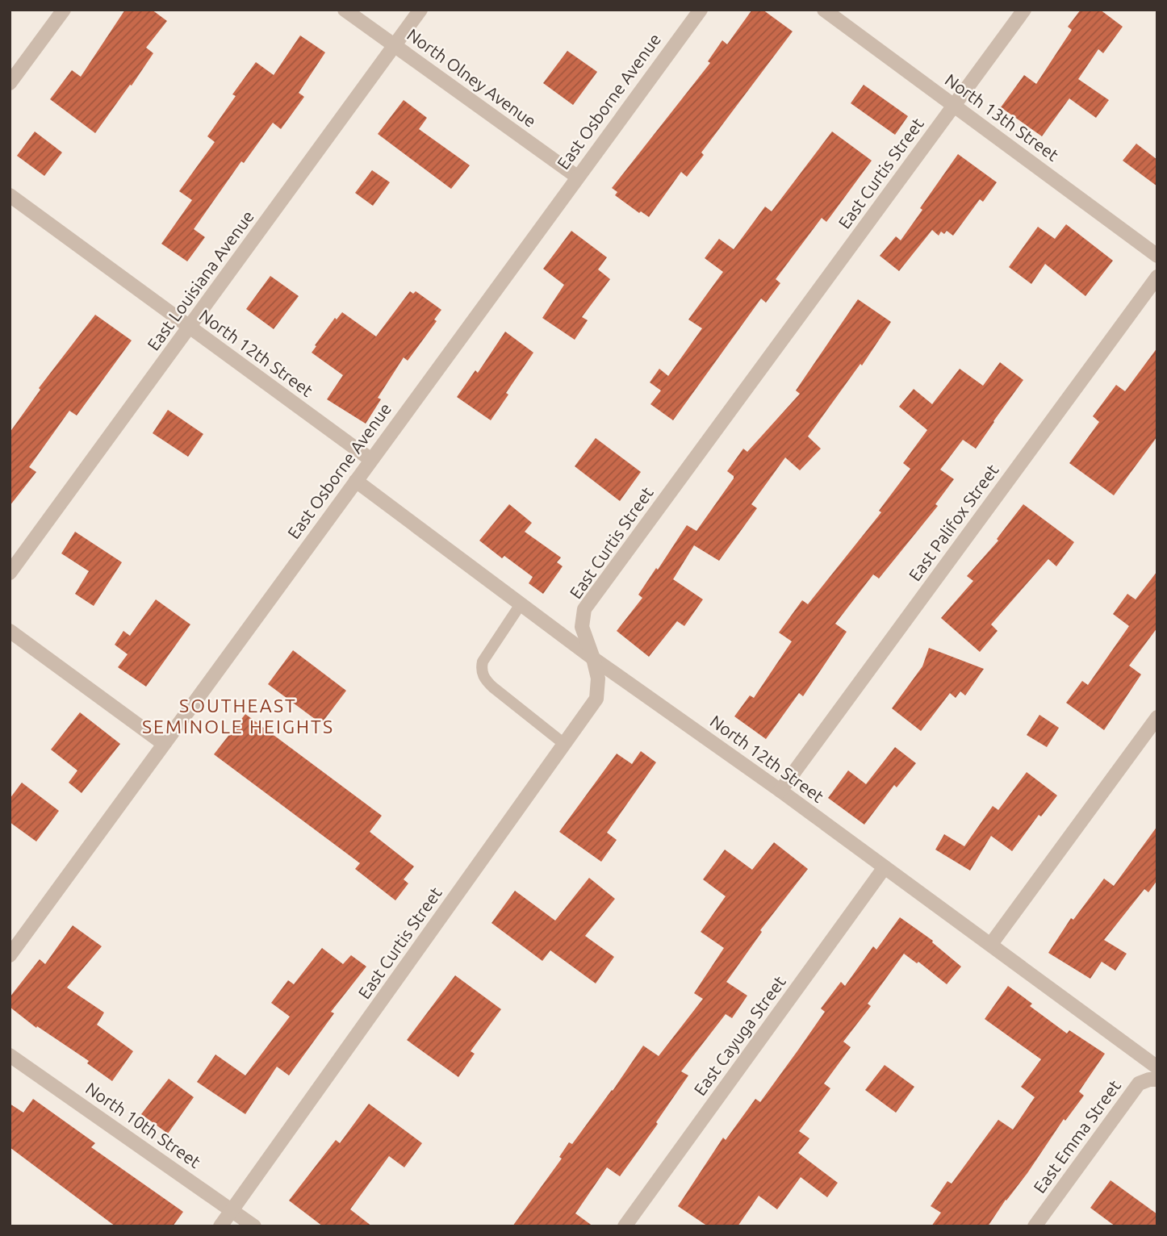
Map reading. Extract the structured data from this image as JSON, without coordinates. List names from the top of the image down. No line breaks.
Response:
{"streets":{"street":["North Olney Avenue","East Osborne Avenue","North 13th Street","East Curtis Street","East Louisiana Avenue","North 12th Street","East Palifox Street","East Cayuga Street","North 10th Street","East Emma Street"]},"crossings":[["North Olney Avenue","East Osborne Avenue"],["North Olney Avenue","East Louisiana Avenue"],["East Osborne Avenue","North 12th Street"],["North 13th Street","East Curtis Street"],["East Curtis Street","North 12th Street"],["East Curtis Street","North 10th Street"],["East Louisiana Avenue","North 12th Street"],["North 12th Street","East Palifox Street"],["North 12th Street","East Cayuga Street"]],"districts":["SOUTHEAST SEMINOLE HEIGHTS"]}
